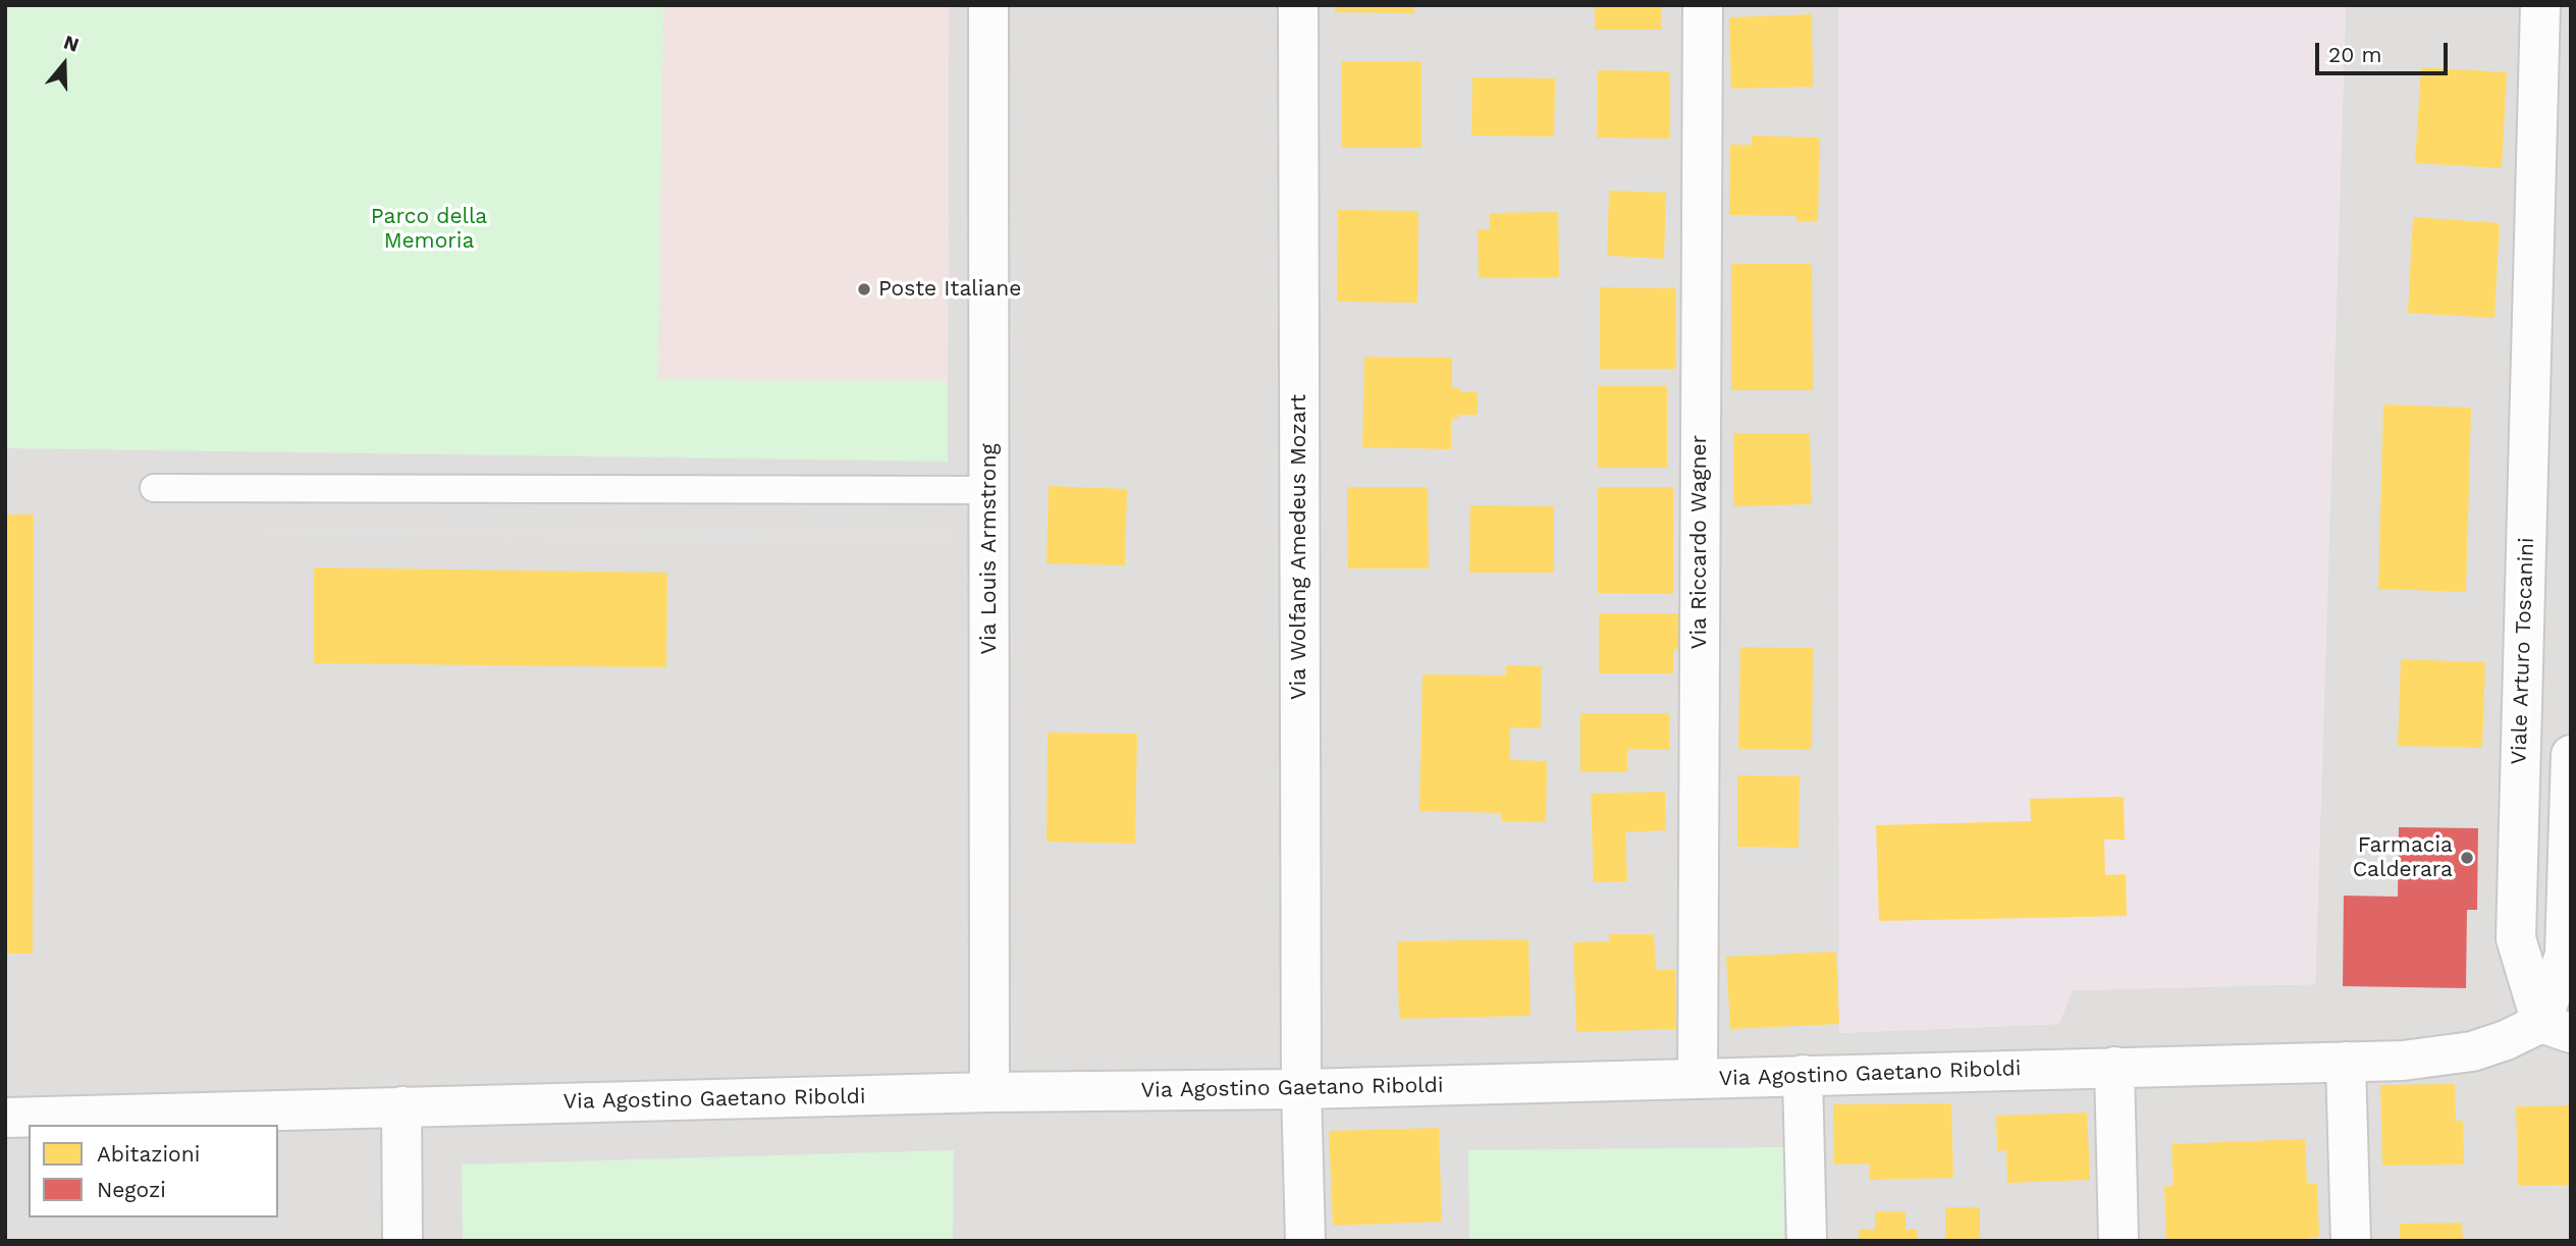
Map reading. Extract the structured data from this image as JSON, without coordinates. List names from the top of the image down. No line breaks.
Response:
{"streets":{"street":["Via Riccardo Wagner","Via Wolfang Amedeus Mozart","Via Louis Armstrong","Viale Arturo Toscanini","Via Agostino Gaetano Riboldi"]},"crossings":[["Via Riccardo Wagner","Via Agostino Gaetano Riboldi"],["Via Wolfang Amedeus Mozart","Via Agostino Gaetano Riboldi"],["Via Louis Armstrong","Via Agostino Gaetano Riboldi"],["Viale Arturo Toscanini","Via Agostino Gaetano Riboldi"]],"parks":["Parco della Memoria"],"places":["Poste Italiane","Farmacia Calderara"],"legend":["Abitazioni","Negozi"],"scale_bar":"20 m","north":"top"}
